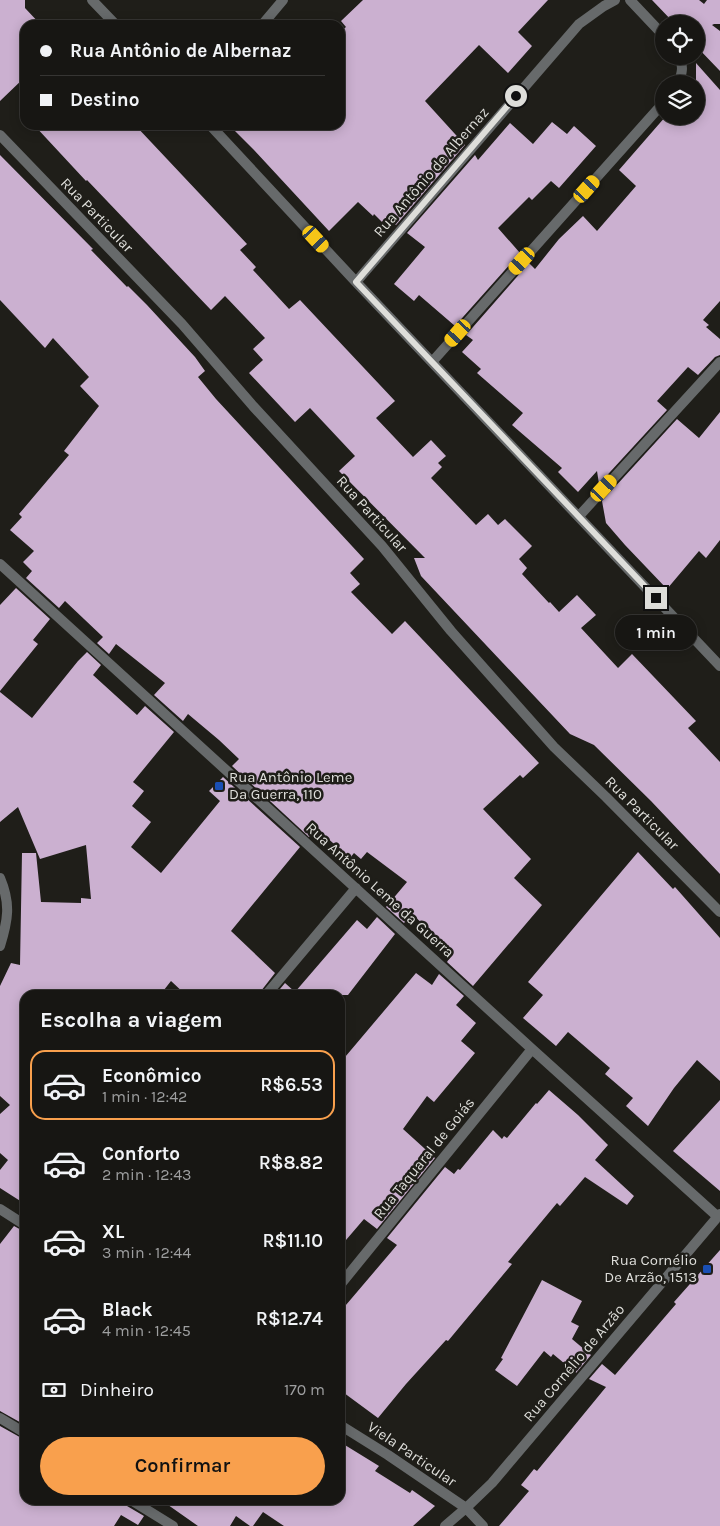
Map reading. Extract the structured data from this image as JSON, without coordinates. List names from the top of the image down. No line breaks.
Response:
{"streets":{"street":["Rua Antônio de Albernaz","Rua Particular","Rua Antônio Leme da Guerra","Rua Taquaral de Goiás","Rua Cornélio de Arzão","Viela Particular"]},"crossings":[["Rua Antônio Leme da Guerra","Rua Taquaral de Goiás"],["Rua Antônio Leme da Guerra","Rua Cornélio de Arzão"],["Rua Cornélio de Arzão","Viela Particular"]],"places":{"transit":["Rua Antônio Leme Da Guerra, 110","Rua Cornélio De Arzão, 1513"]},"page":{"banner":["Rua Antônio de Albernaz","Destino"],"bubble":"1 min","heading":"Escolha a viagem","list":[{"name":"Econômico","note":"1 min · 12:42","value":"R$6.53"},{"name":"Conforto","note":"2 min · 12:43","value":"R$8.82"},{"name":"XL","note":"3 min · 12:44","value":"R$11.10"},{"name":"Black","note":"4 min · 12:45","value":"R$12.74"}],"pay":["Dinheiro","170 m"],"buttons":"Confirmar"}}
